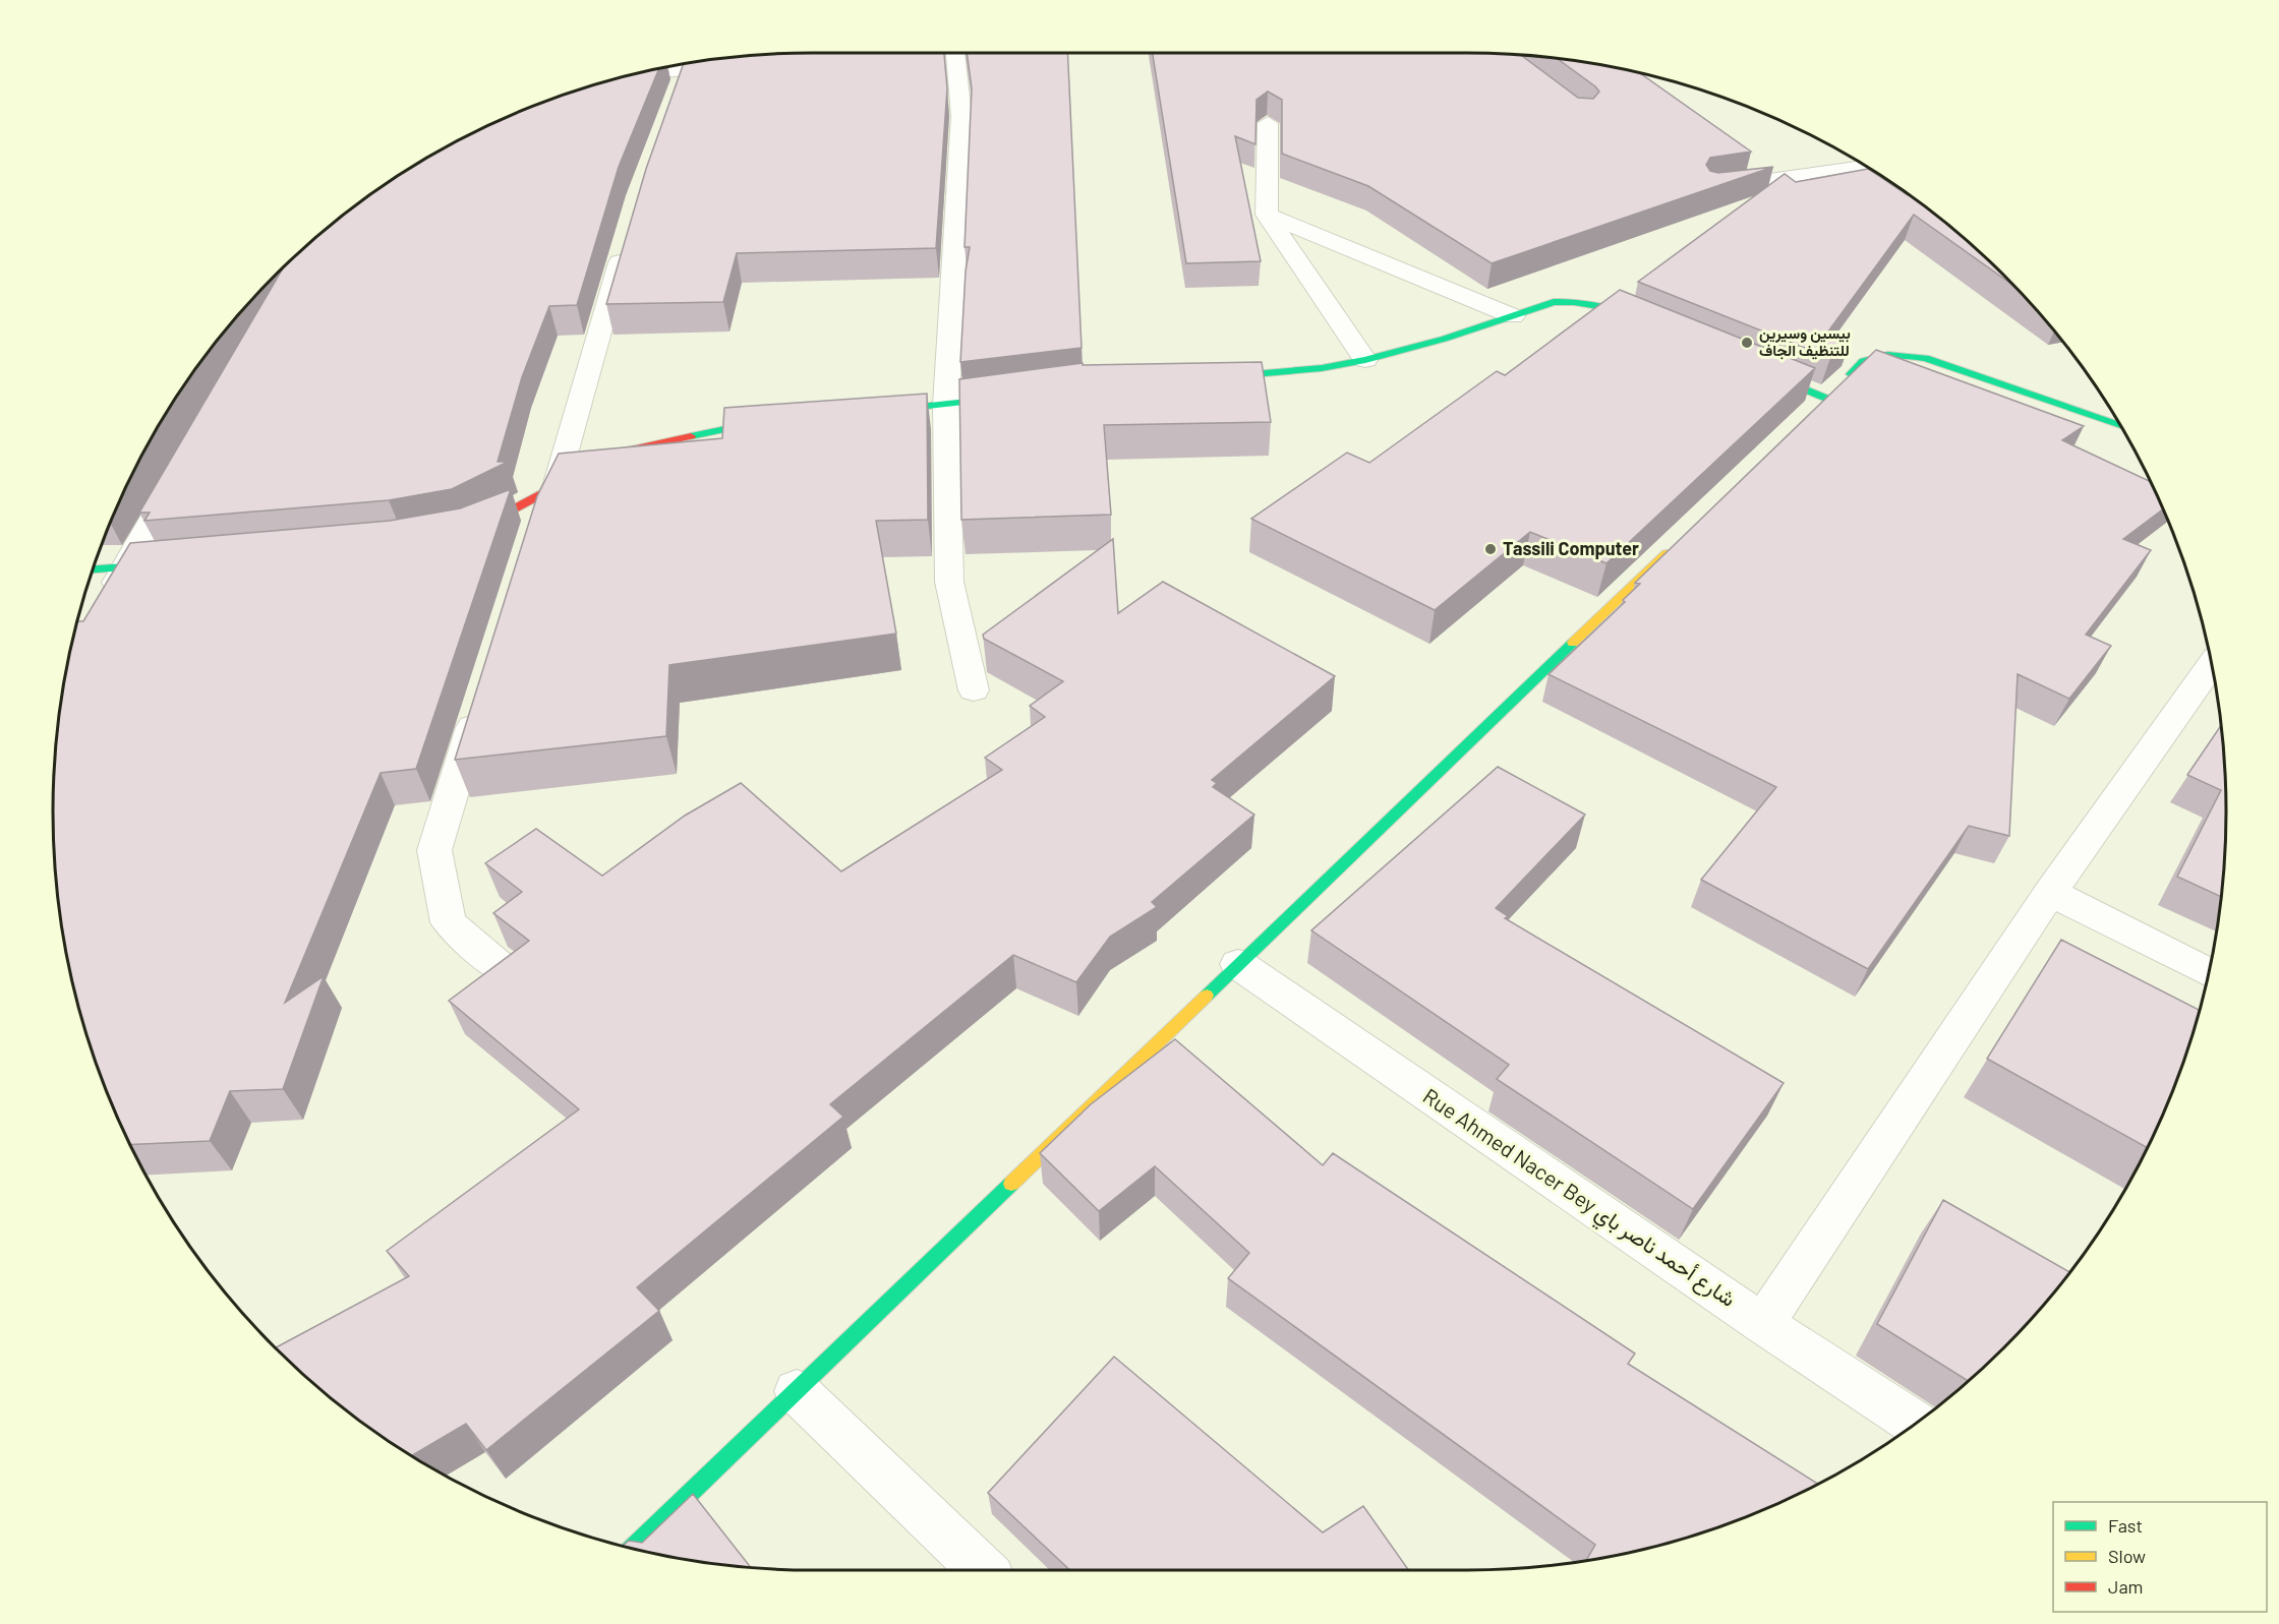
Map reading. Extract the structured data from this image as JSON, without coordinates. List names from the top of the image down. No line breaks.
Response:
{"streets":{"street":["Rue Ahmed Nacer Bey شارع أحمد ناصر باي"]},"places":["بيسين وسيرين للتنظيف الجاف","Tassili Computer"],"legend":["Fast","Slow","Jam"]}
